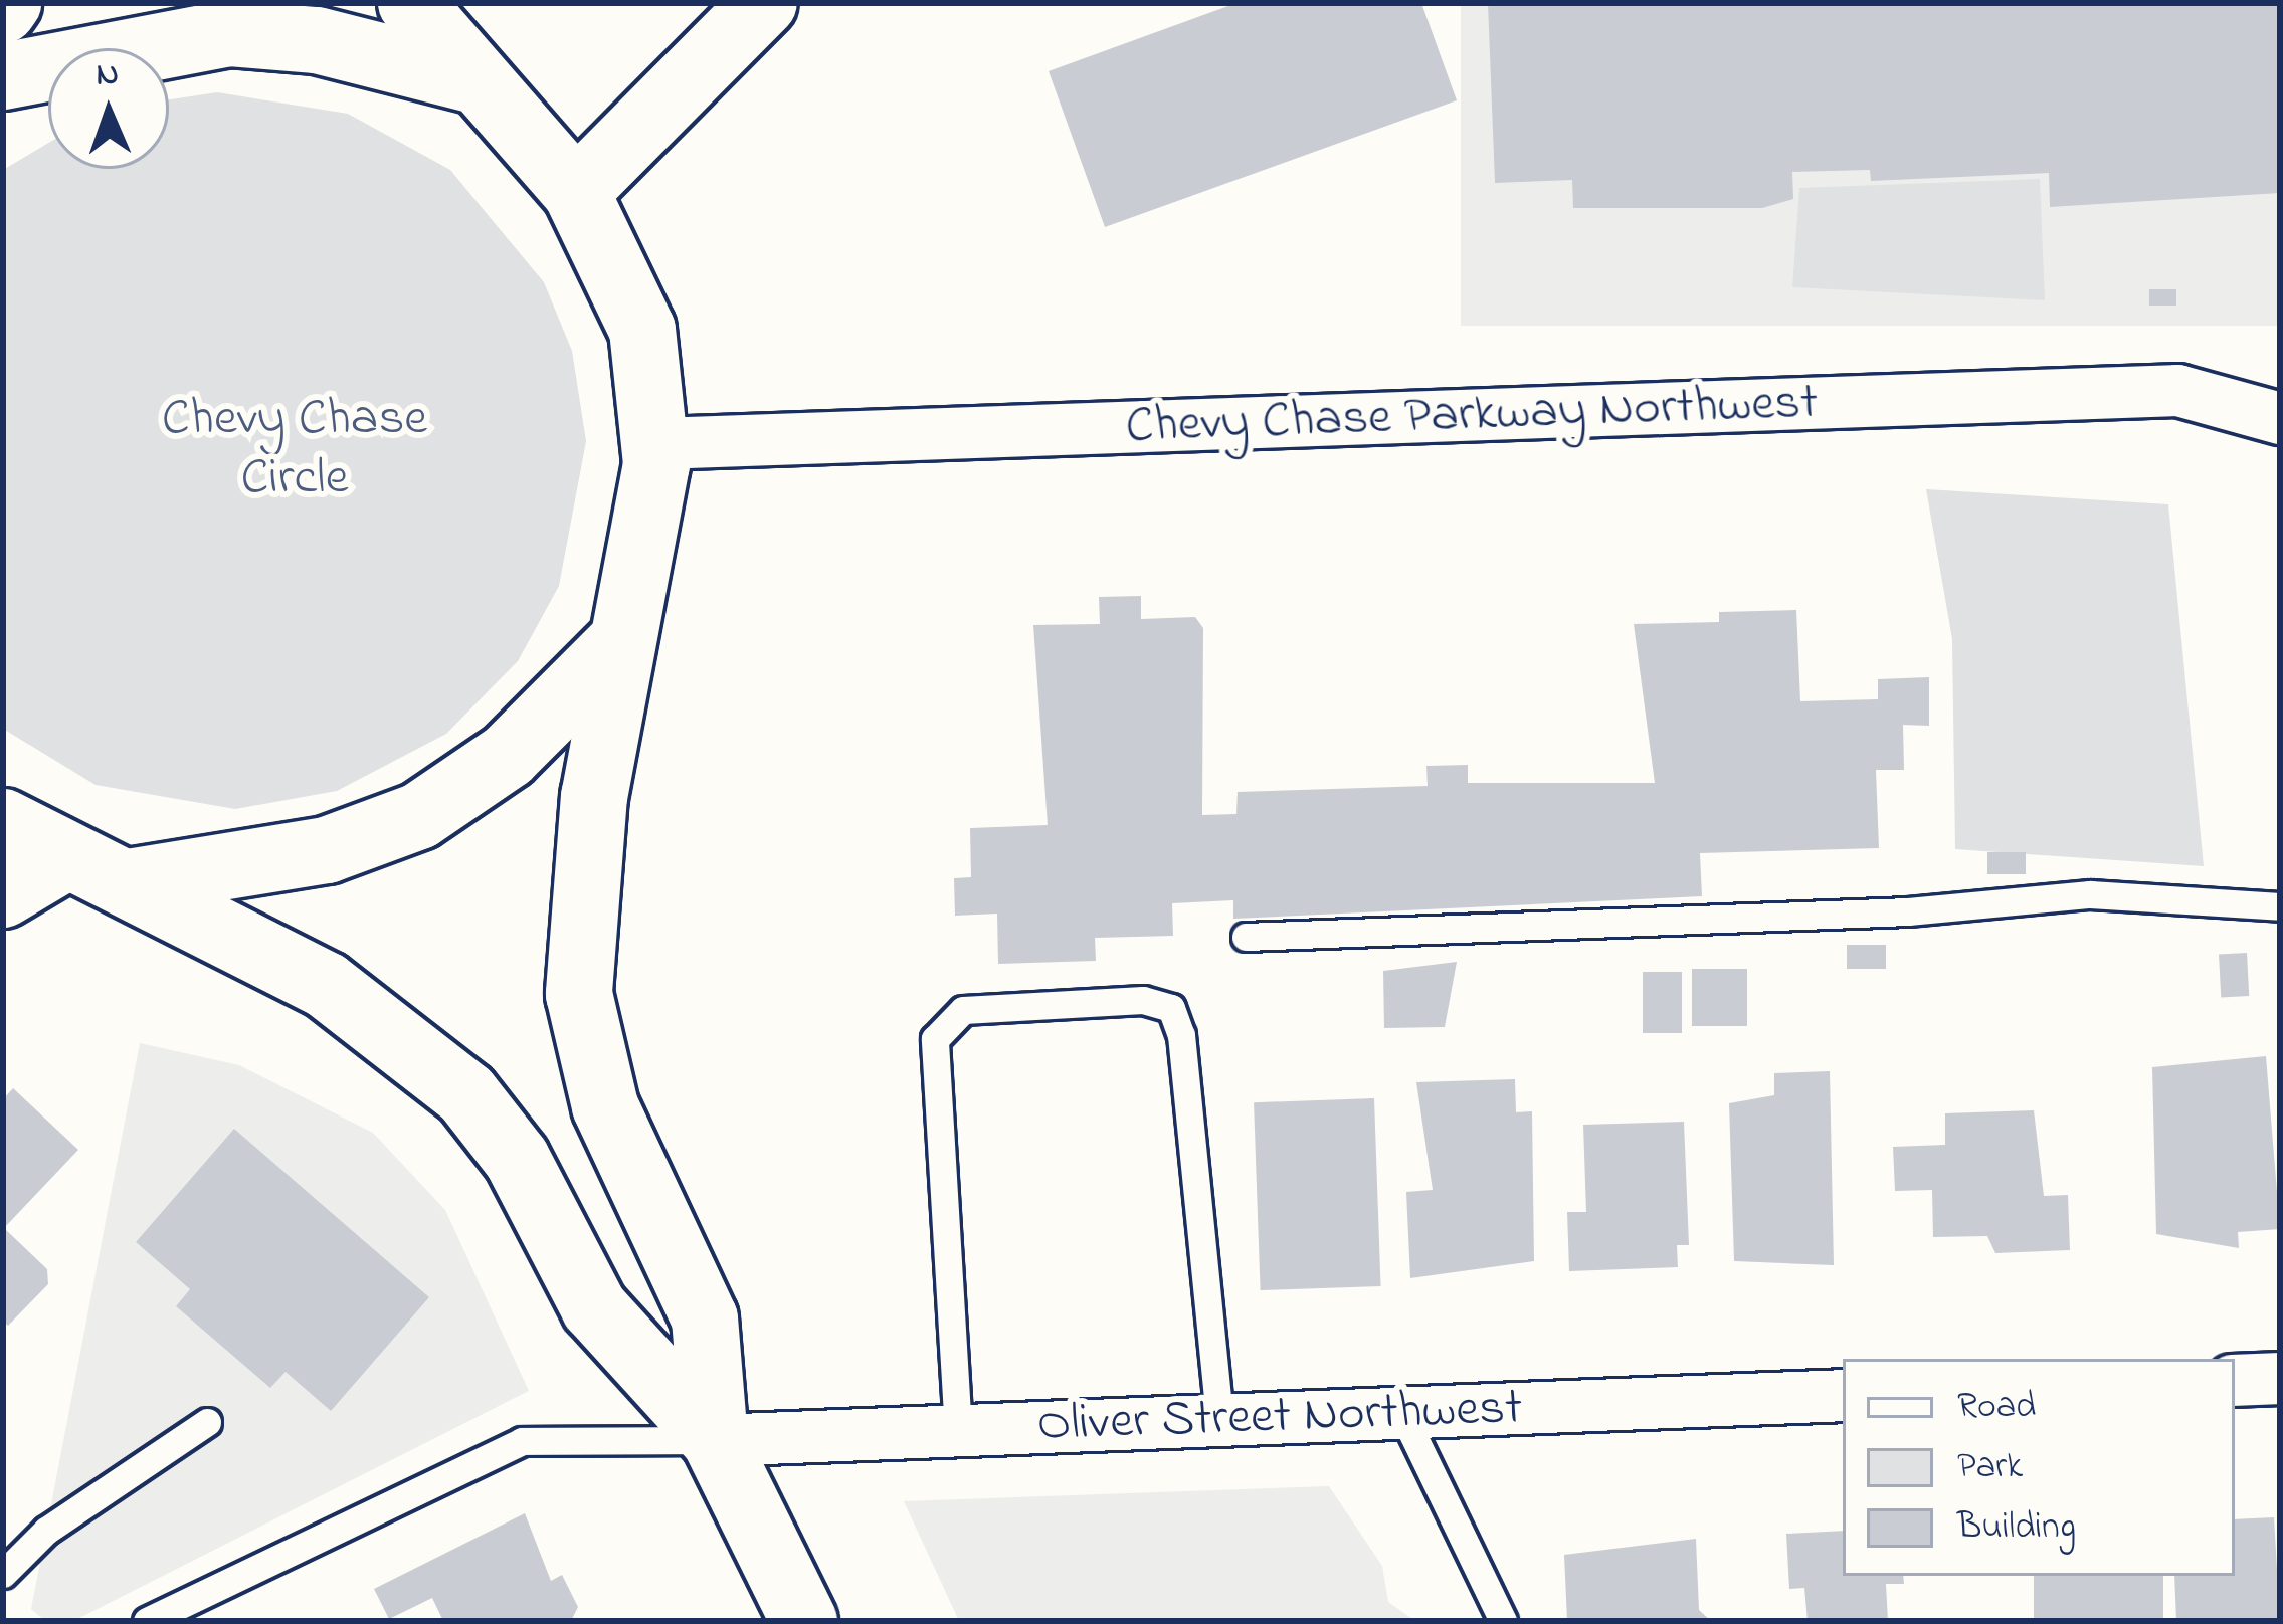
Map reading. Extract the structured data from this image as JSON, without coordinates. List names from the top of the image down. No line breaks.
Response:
{"streets":{"street":["Chevy Chase Parkway Northwest","Oliver Street Northwest"]},"parks":["Chevy Chase Circle"],"legend":["Road","Park","Building"],"north":"top"}
